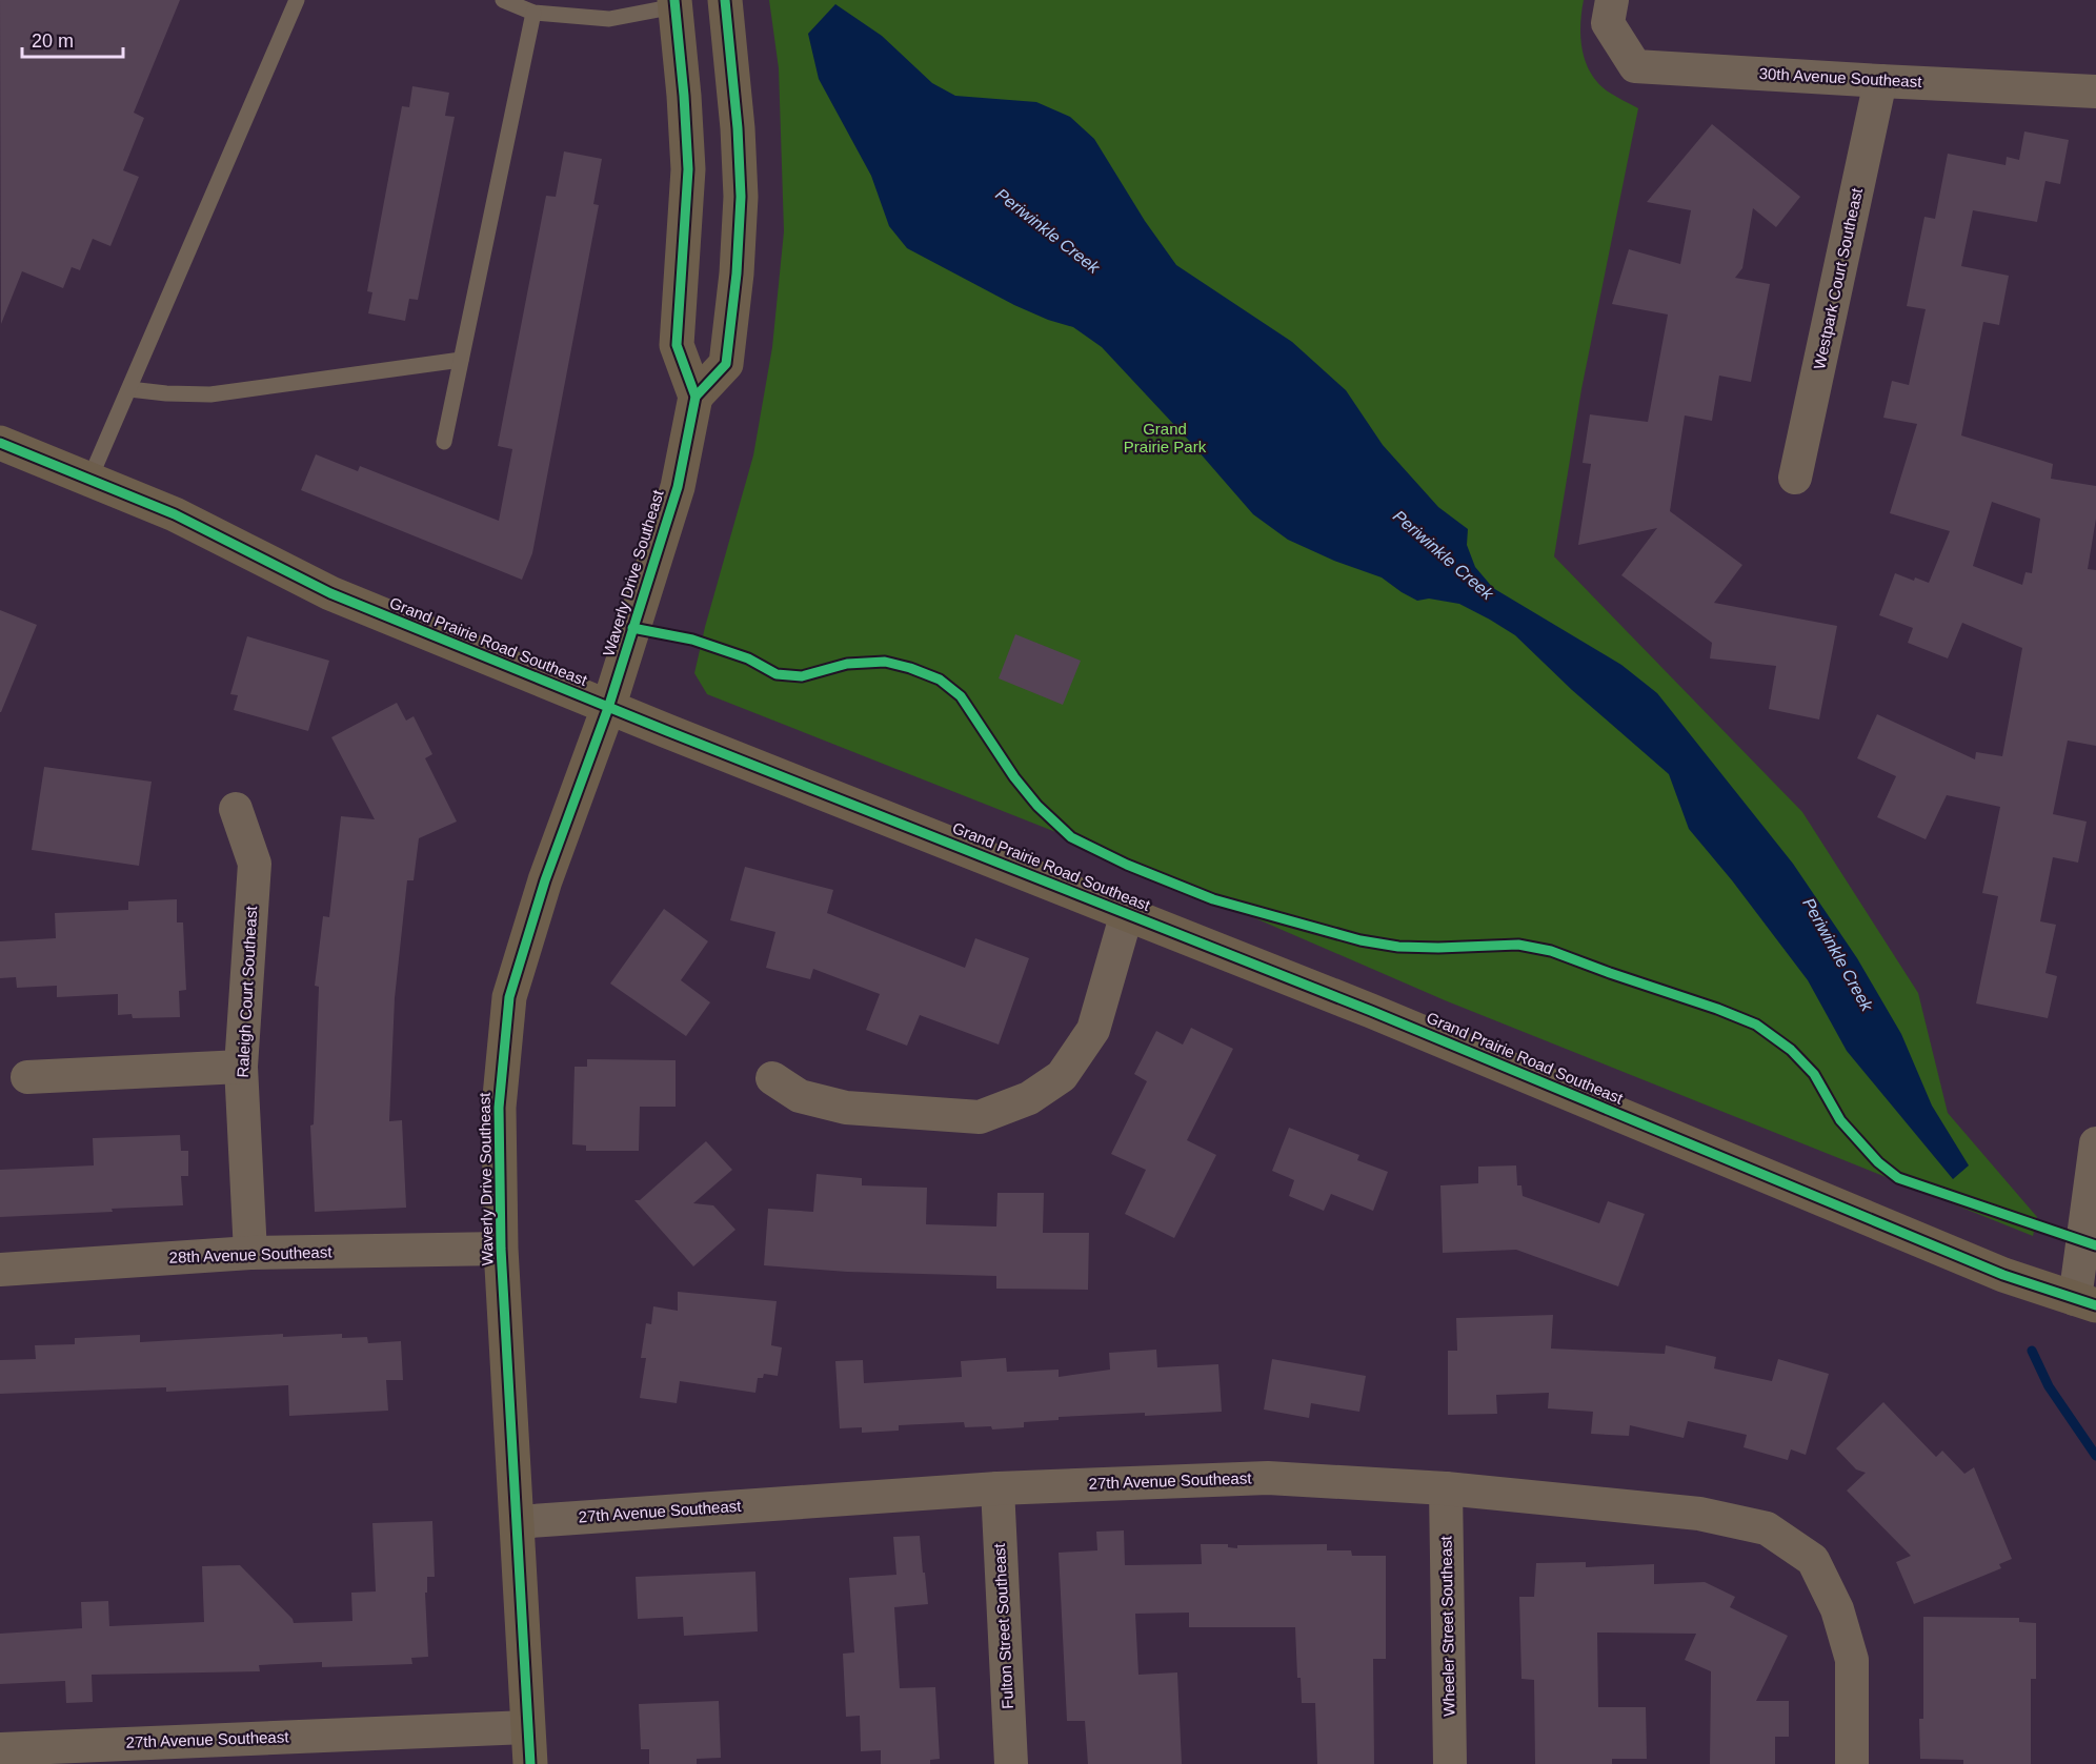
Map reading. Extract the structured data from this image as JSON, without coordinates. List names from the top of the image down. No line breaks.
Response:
{"streets":{"main road":["Waverly Drive Southeast","Grand Prairie Road Southeast"],"street":["30th Avenue Southeast","Westpark Court Southeast","Raleigh Court Southeast","28th Avenue Southeast","27th Avenue Southeast","Fulton Street Southeast","Wheeler Street Southeast"]},"crossings":[["30th Avenue Southeast","Westpark Court Southeast"],["Waverly Drive Southeast","Grand Prairie Road Southeast"],["Waverly Drive Southeast","28th Avenue Southeast"],["Waverly Drive Southeast","27th Avenue Southeast"],["Raleigh Court Southeast","28th Avenue Southeast"],["27th Avenue Southeast","Fulton Street Southeast"],["27th Avenue Southeast","Wheeler Street Southeast"]],"water":["Periwinkle Creek"],"parks":["Grand Prairie Park"],"scale_bar":"20 m"}
